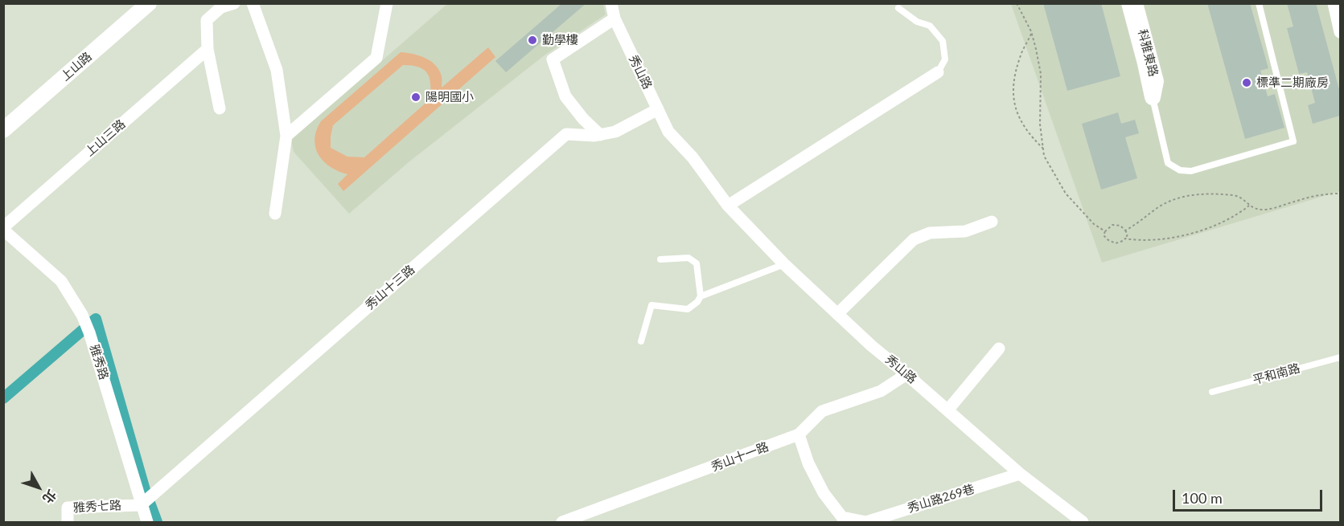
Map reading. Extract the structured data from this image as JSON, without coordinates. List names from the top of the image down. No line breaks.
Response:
{"streets":{"street":["科雅東路","上山路","秀山路","上山三路","秀山十三路","雅秀路","秀山十一路","秀山路269巷","雅秀七路"],"lane":["平和南路"]},"crossings":[["秀山路","秀山十三路"],["秀山路","秀山十一路"],["秀山路","秀山路269巷"],["上山三路","雅秀路"],["秀山十三路","雅秀路"],["秀山十三路","雅秀七路"],["雅秀路","雅秀七路"],["秀山十一路","秀山路269巷"]],"places":["勤學樓","標準二期廠房","陽明國小"],"scale_bar":"100 m","north":"bottom right"}
